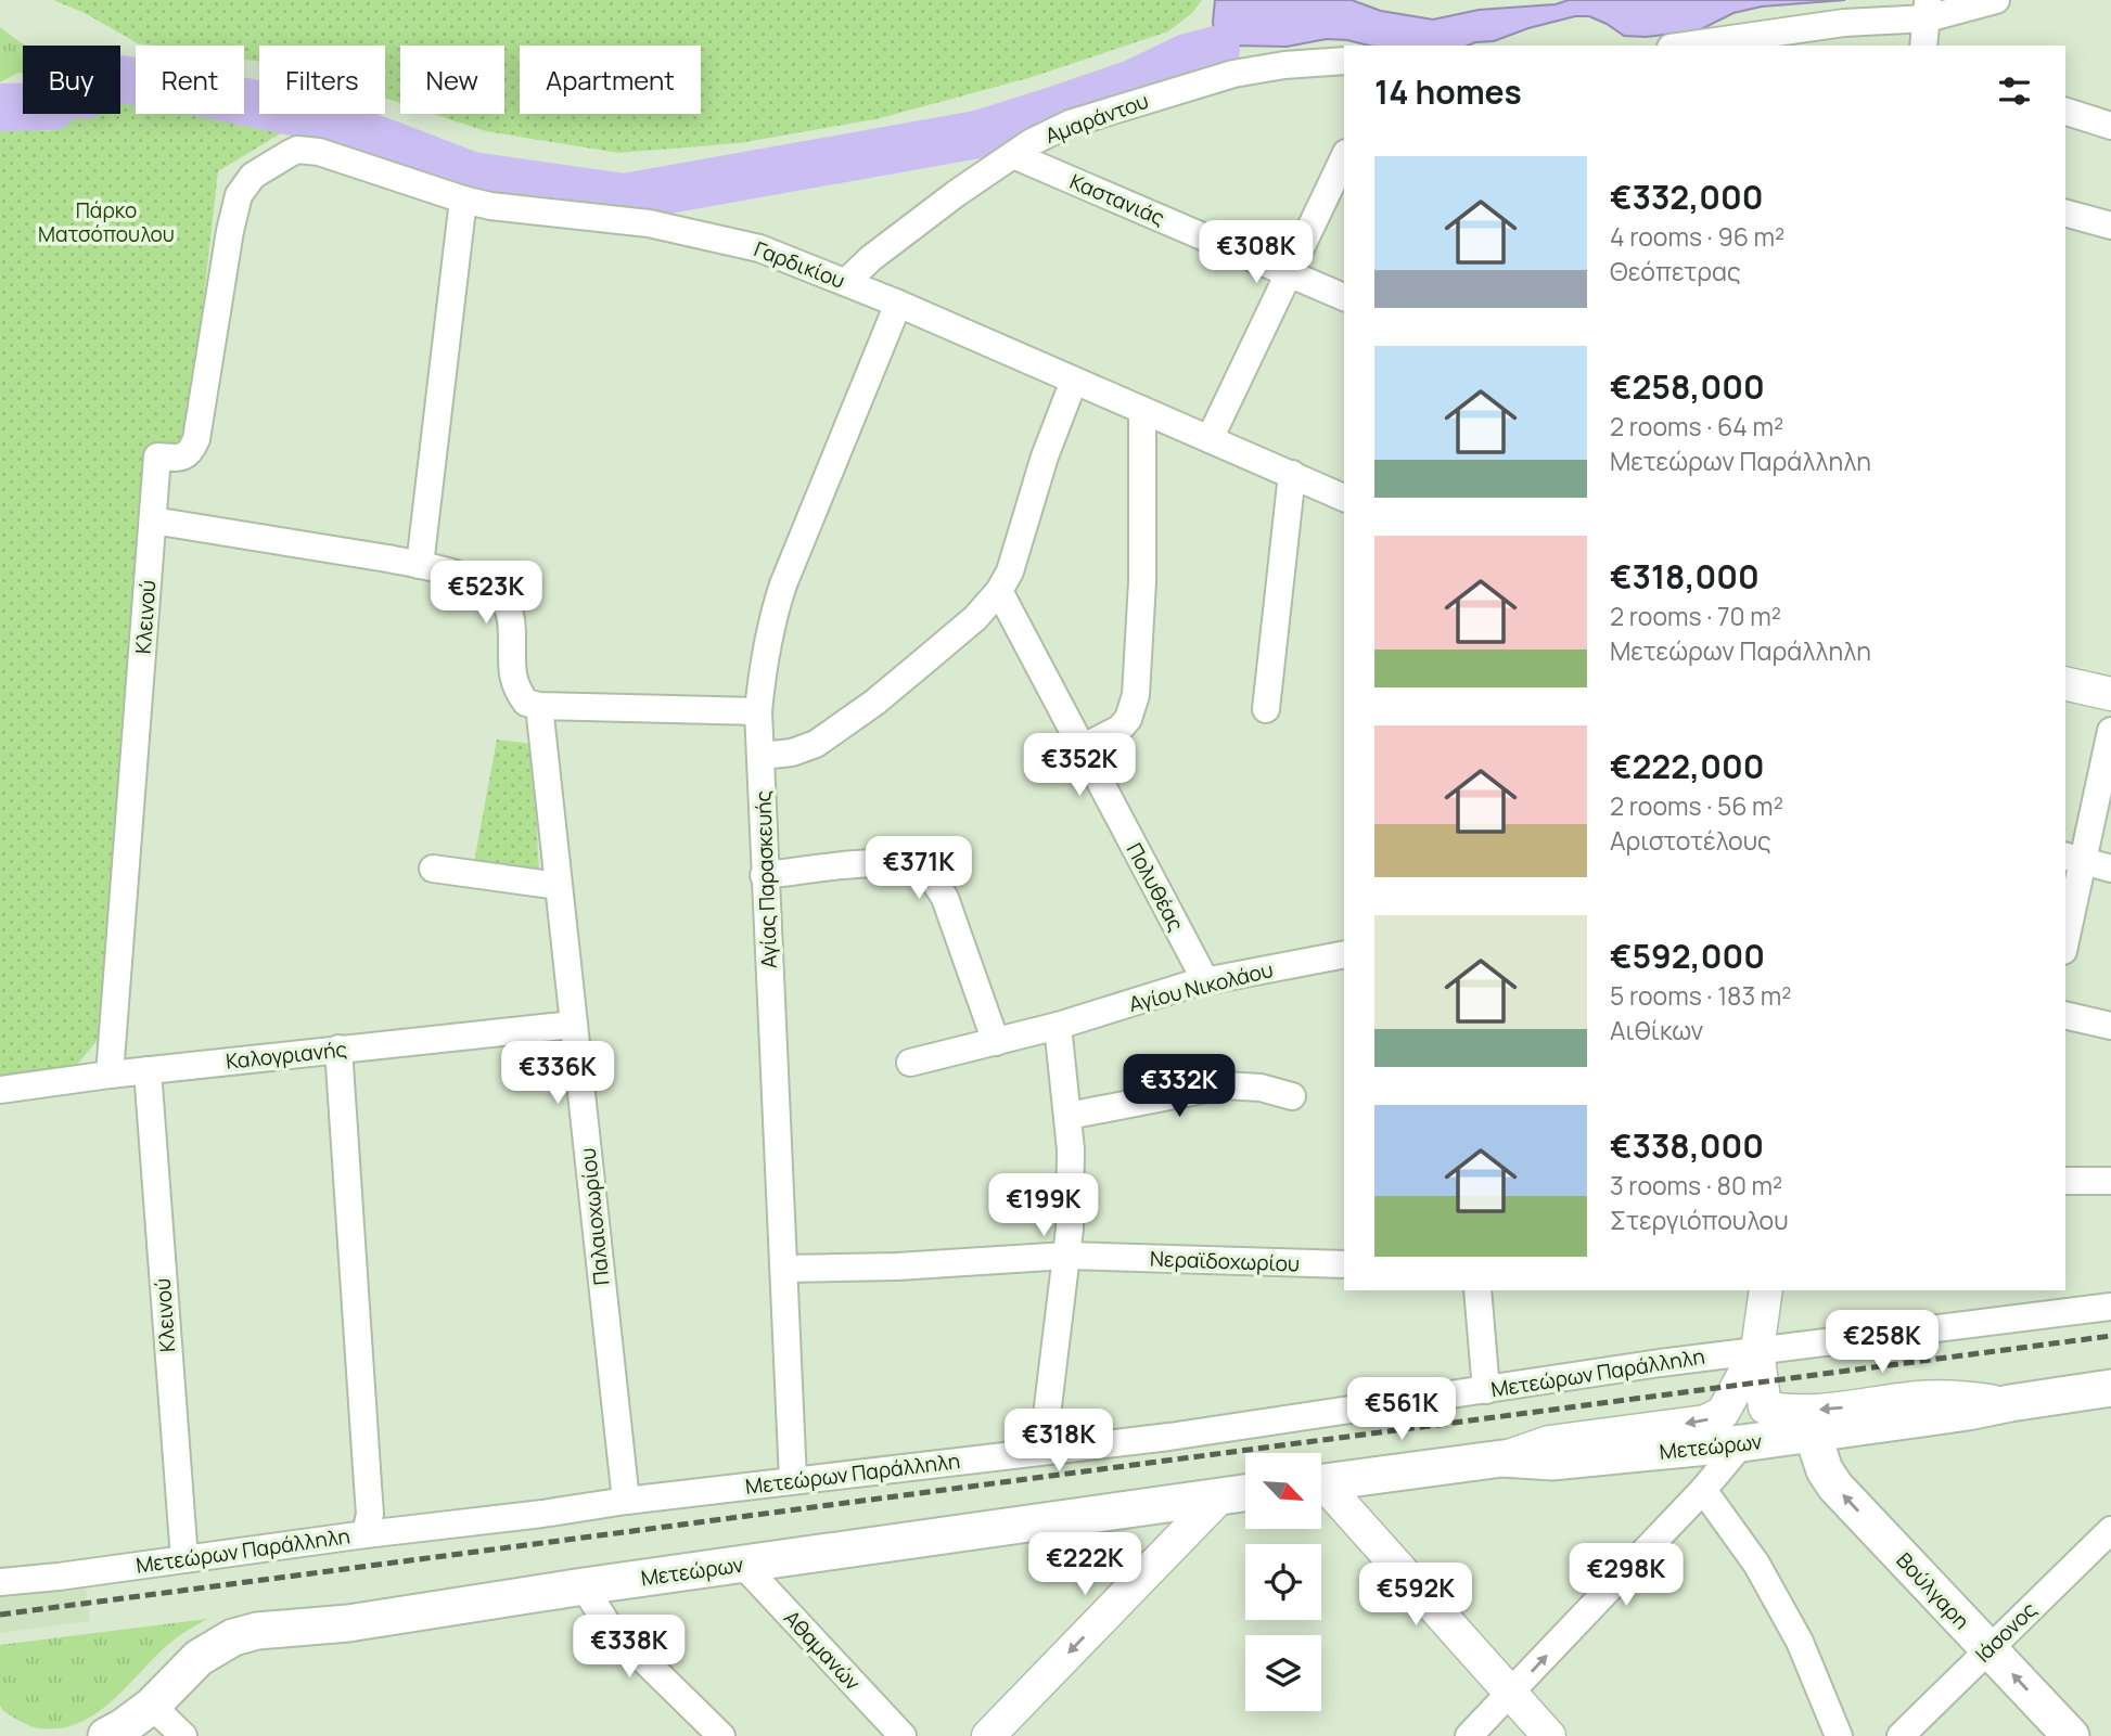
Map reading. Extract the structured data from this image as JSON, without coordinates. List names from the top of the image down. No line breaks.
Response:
{"streets":{"main road":["Μετεώρων","Βούλγαρη"],"street":["Αμαράντου","Καστανιάς","Γαρδικίου","Κλεινού","Αγίας Παρασκευής","Πολυθέας","Αγίου Νικολάου","Καλογριανής","Παλαιοχωρίου","Νεραϊδοχωρίου","Μετεώρων Παράλληλη","Ιάσονος","Αθαμανών"]},"crossings":[["Αμαράντου","Καστανιάς"],["Αμαράντου","Γαρδικίου"],["Γαρδικίου","Κλεινού"],["Γαρδικίου","Αγίας Παρασκευής"],["Κλεινού","Καλογριανής"],["Κλεινού","Μετεώρων Παράλληλη"],["Αγίας Παρασκευής","Νεραϊδοχωρίου"],["Αγίας Παρασκευής","Μετεώρων Παράλληλη"],["Πολυθέας","Αγίου Νικολάου"],["Καλογριανής","Παλαιοχωρίου"],["Παλαιοχωρίου","Μετεώρων Παράλληλη"],["Μετεώρων","Βούλγαρη"],["Μετεώρων","Αθαμανών"],["Βούλγαρη","Ιάσονος"]],"one_way":["Βούλγαρη"],"parks":["Πάρκο Ματσόπουλου"],"north":"bottom right","page":{"chip":["Buy","Rent","Filters","New","Apartment"],"heading":"14 homes","list":[{"name":"€332,000","note":"4 rooms · 96 m² · Θεόπετρας"},{"name":"€258,000","note":"2 rooms · 64 m² · Μετεώρων Παράλληλη"},{"name":"€318,000","note":"2 rooms · 70 m² · Μετεώρων Παράλληλη"},{"name":"€222,000","note":"2 rooms · 56 m² · Αριστοτέλους"},{"name":"€592,000","note":"5 rooms · 183 m² · Αιθίκων"},{"name":"€338,000","note":"3 rooms · 80 m² · Στεργιόπουλου"}],"price":["€308K","€523K","€352K","€371K","€336K","€332K","€199K","€258K","€561K","€318K","€222K","€298K","€592K","€338K"]}}
